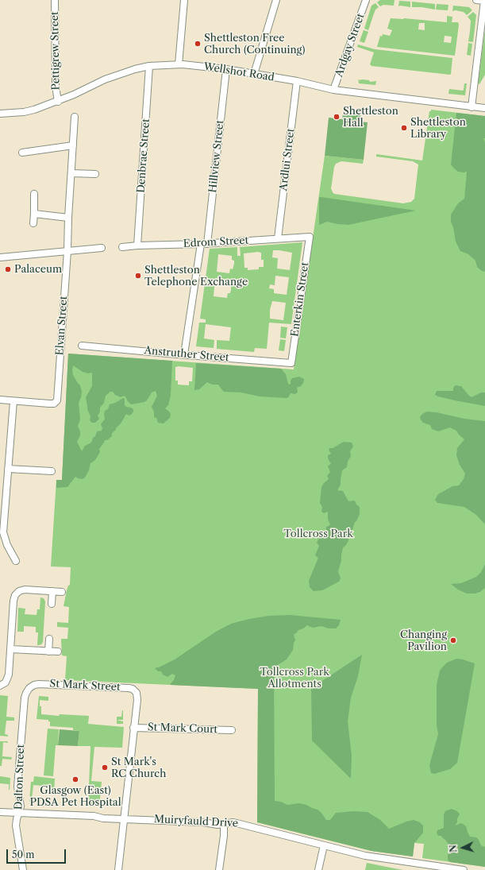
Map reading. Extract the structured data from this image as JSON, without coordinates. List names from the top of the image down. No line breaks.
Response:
{"streets":{"street":["Ardgay Street","Pettigrew Street","Wellshot Road","Denbrae Street","Hillview Street","Ardlui Street","Edrom Street","Enterkin Street","Elvan Street","Anstruther Street","St Mark Street","St Mark Court","Dalton Street","Muiryfauld Drive"]},"crossings":[["Ardgay Street","Wellshot Road"],["Pettigrew Street","Wellshot Road"],["Wellshot Road","Denbrae Street"],["Wellshot Road","Hillview Street"],["Wellshot Road","Ardlui Street"],["Denbrae Street","Edrom Street"],["Hillview Street","Edrom Street"],["Hillview Street","Anstruther Street"],["Ardlui Street","Edrom Street"],["Edrom Street","Enterkin Street"],["Enterkin Street","Anstruther Street"],["St Mark Street","St Mark Court"],["St Mark Street","Dalton Street"],["Dalton Street","Muiryfauld Drive"]],"parks":["Tollcross Park","Tollcross Park Allotments"],"places":["Shettleston Free Church (Continuing)","Shettleston Hall","Shettleston Library","Palaceum","Shettleston Telephone Exchange","Changing Pavilion","St Mark's RC Church","Glasgow (East) PDSA Pet Hospital"],"scale_bar":"50 m","north":"left"}
